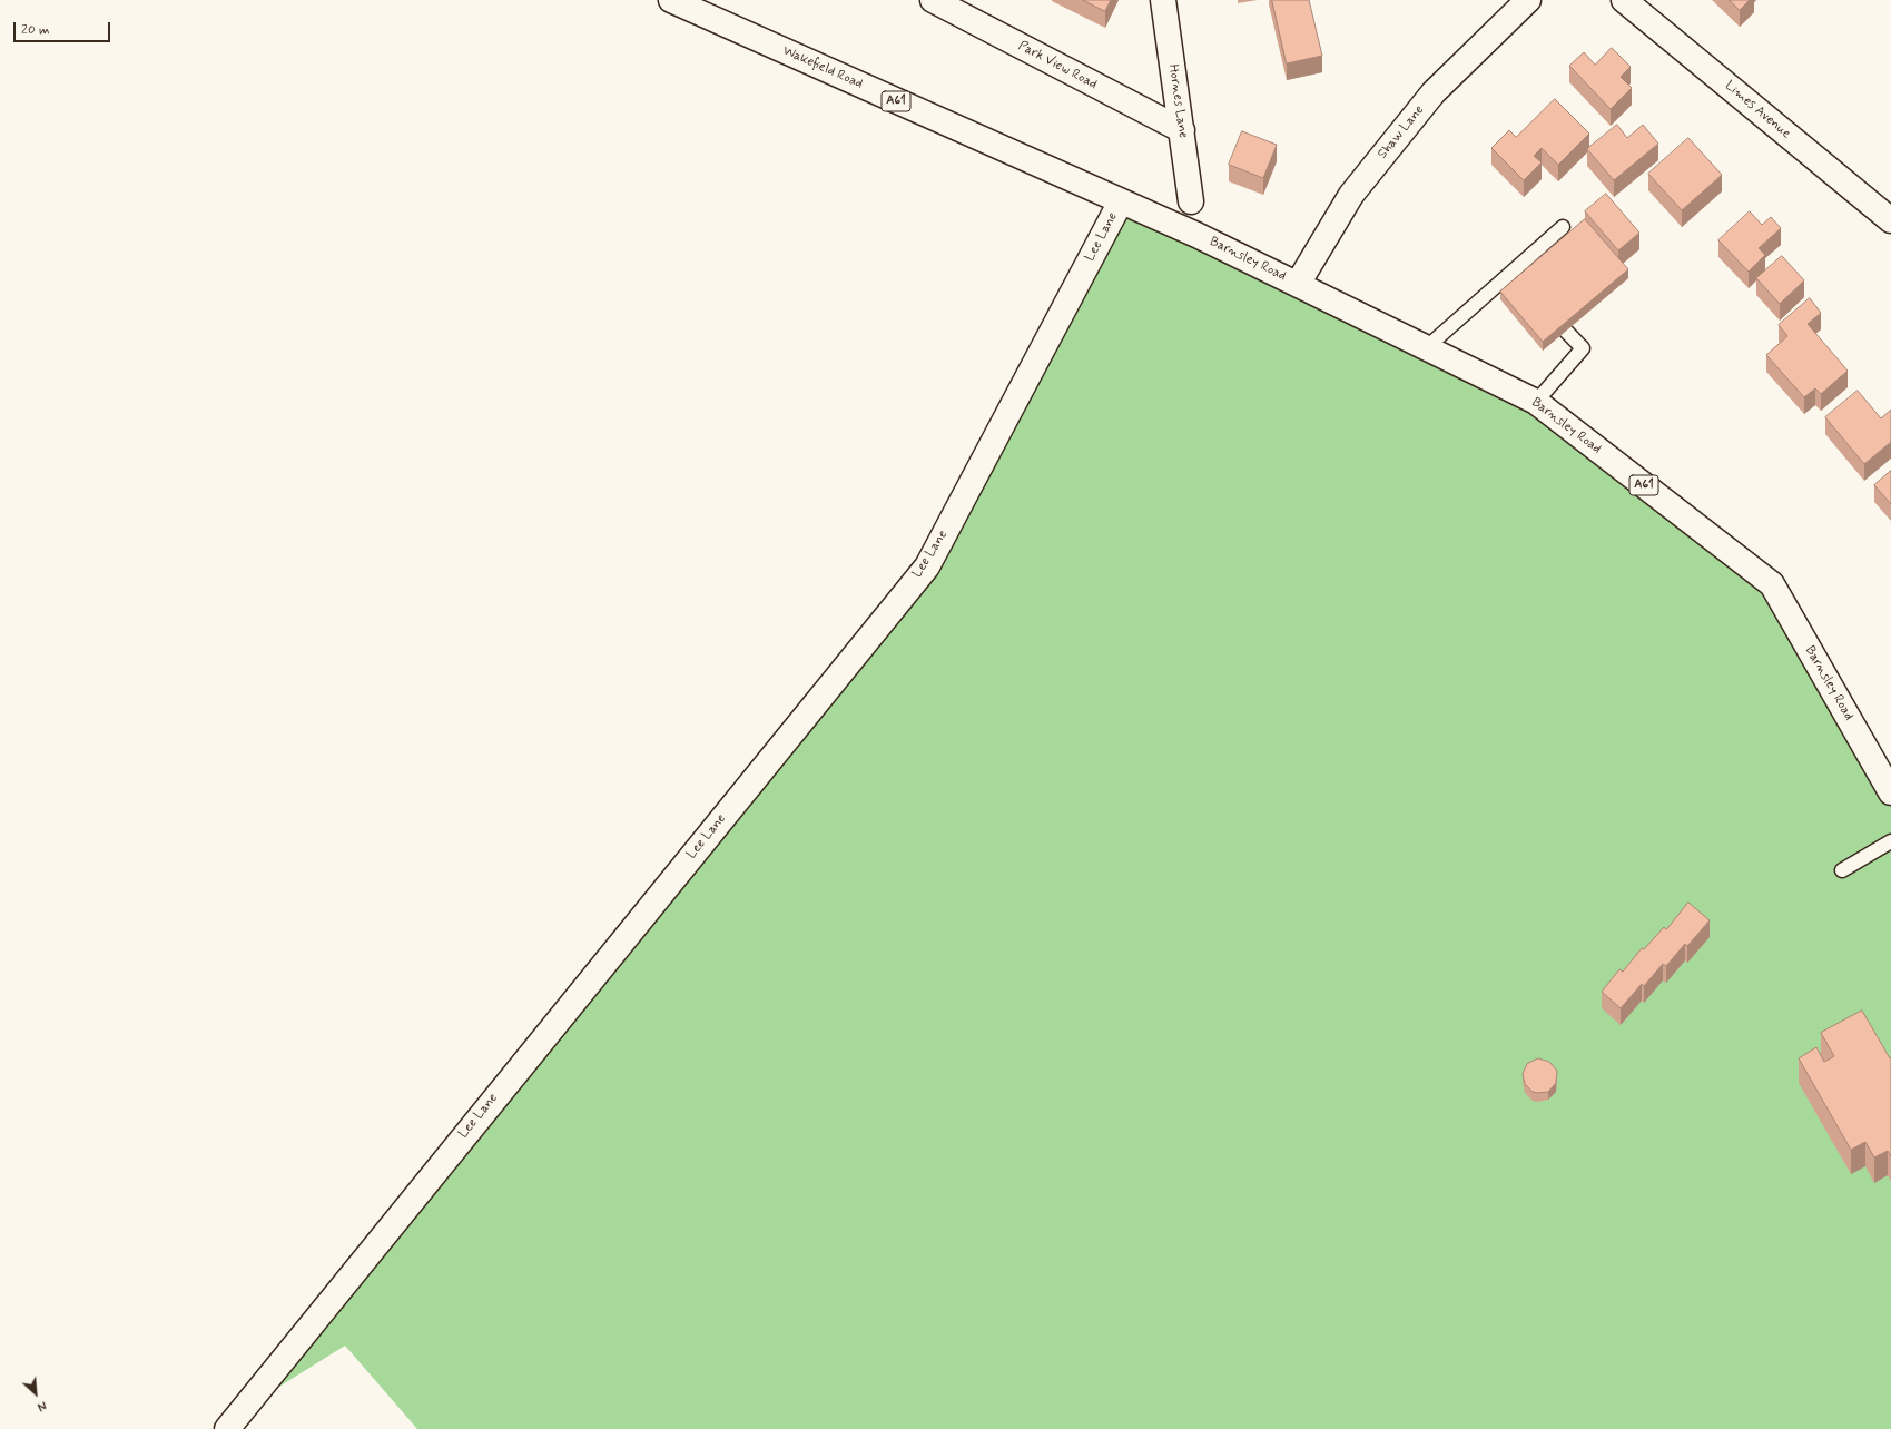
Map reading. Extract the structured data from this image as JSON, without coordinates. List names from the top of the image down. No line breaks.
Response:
{"streets":{"main road":["Park View Road","Wakefield Road","A61","Hornes Lane","Limes Avenue","Shaw Lane","Lee Lane","Barnsley Road"]},"crossings":[["Park View Road","Hornes Lane"],["Wakefield Road","Lee Lane"],["Wakefield Road","Barnsley Road"],["Shaw Lane","Barnsley Road"],["Lee Lane","Barnsley Road"]],"scale_bar":"20 m","north":"bottom right"}
